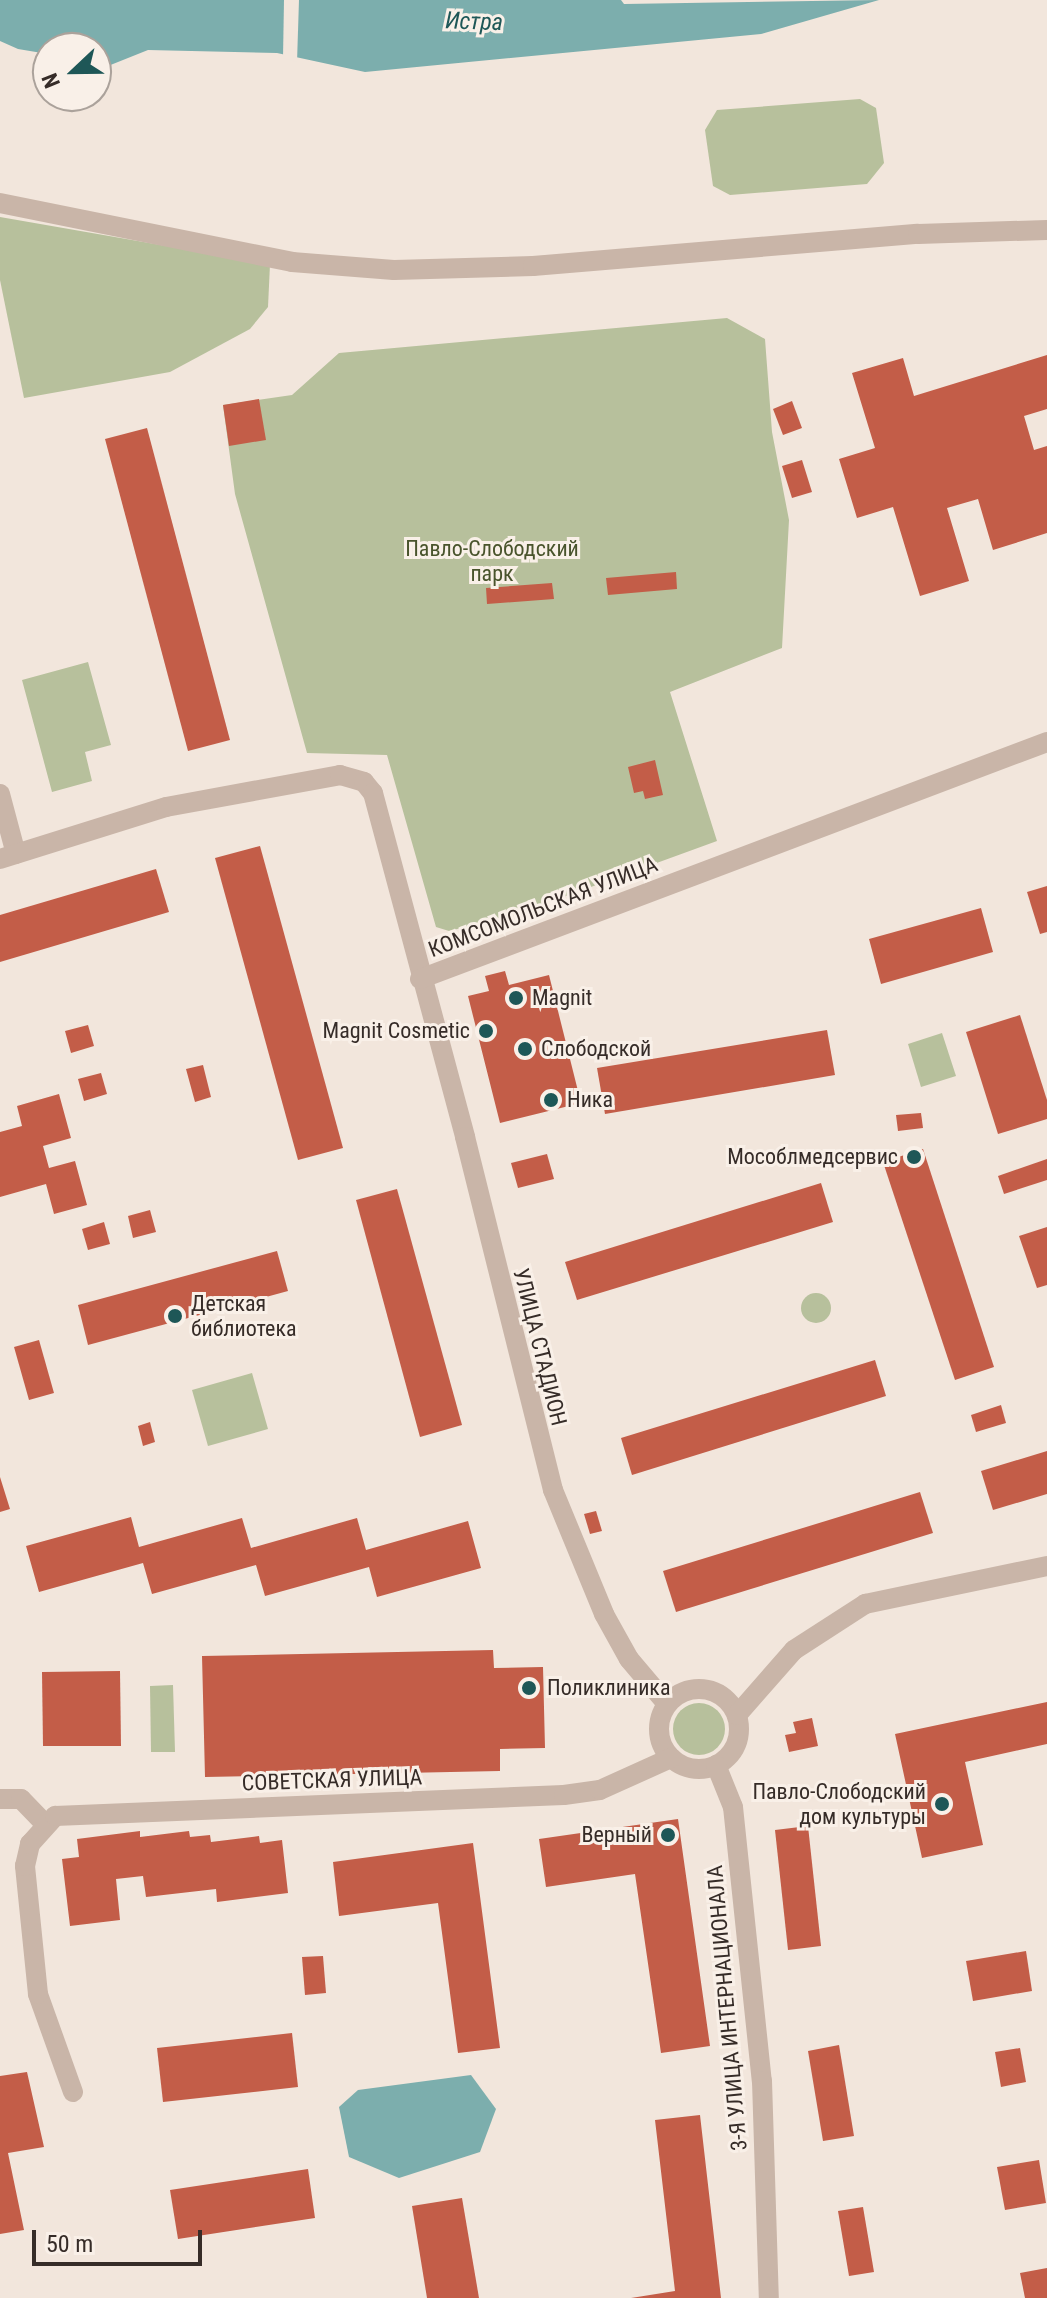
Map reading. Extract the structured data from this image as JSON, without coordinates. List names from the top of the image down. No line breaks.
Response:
{"streets":{"street":["КОМСОМОЛЬСКАЯ УЛИЦА","УЛИЦА СТАДИОН","СОВЕТСКАЯ УЛИЦА","3-Я УЛИЦА ИНТЕРНАЦИОНАЛА"]},"crossings":[["КОМСОМОЛЬСКАЯ УЛИЦА","УЛИЦА СТАДИОН"],["УЛИЦА СТАДИОН","СОВЕТСКАЯ УЛИЦА"],["УЛИЦА СТАДИОН","3-Я УЛИЦА ИНТЕРНАЦИОНАЛА"],["СОВЕТСКАЯ УЛИЦА","3-Я УЛИЦА ИНТЕРНАЦИОНАЛА"]],"water":["Истра"],"parks":["Павло-Слободский парк"],"places":["Magnit","Magnit Cosmetic","Слободской","Ника","Мособлмедсервис","Детская библиотека","Поликлиника","Павло-Слободский дом культуры","Верный"],"scale_bar":"50 m","north":"left"}
